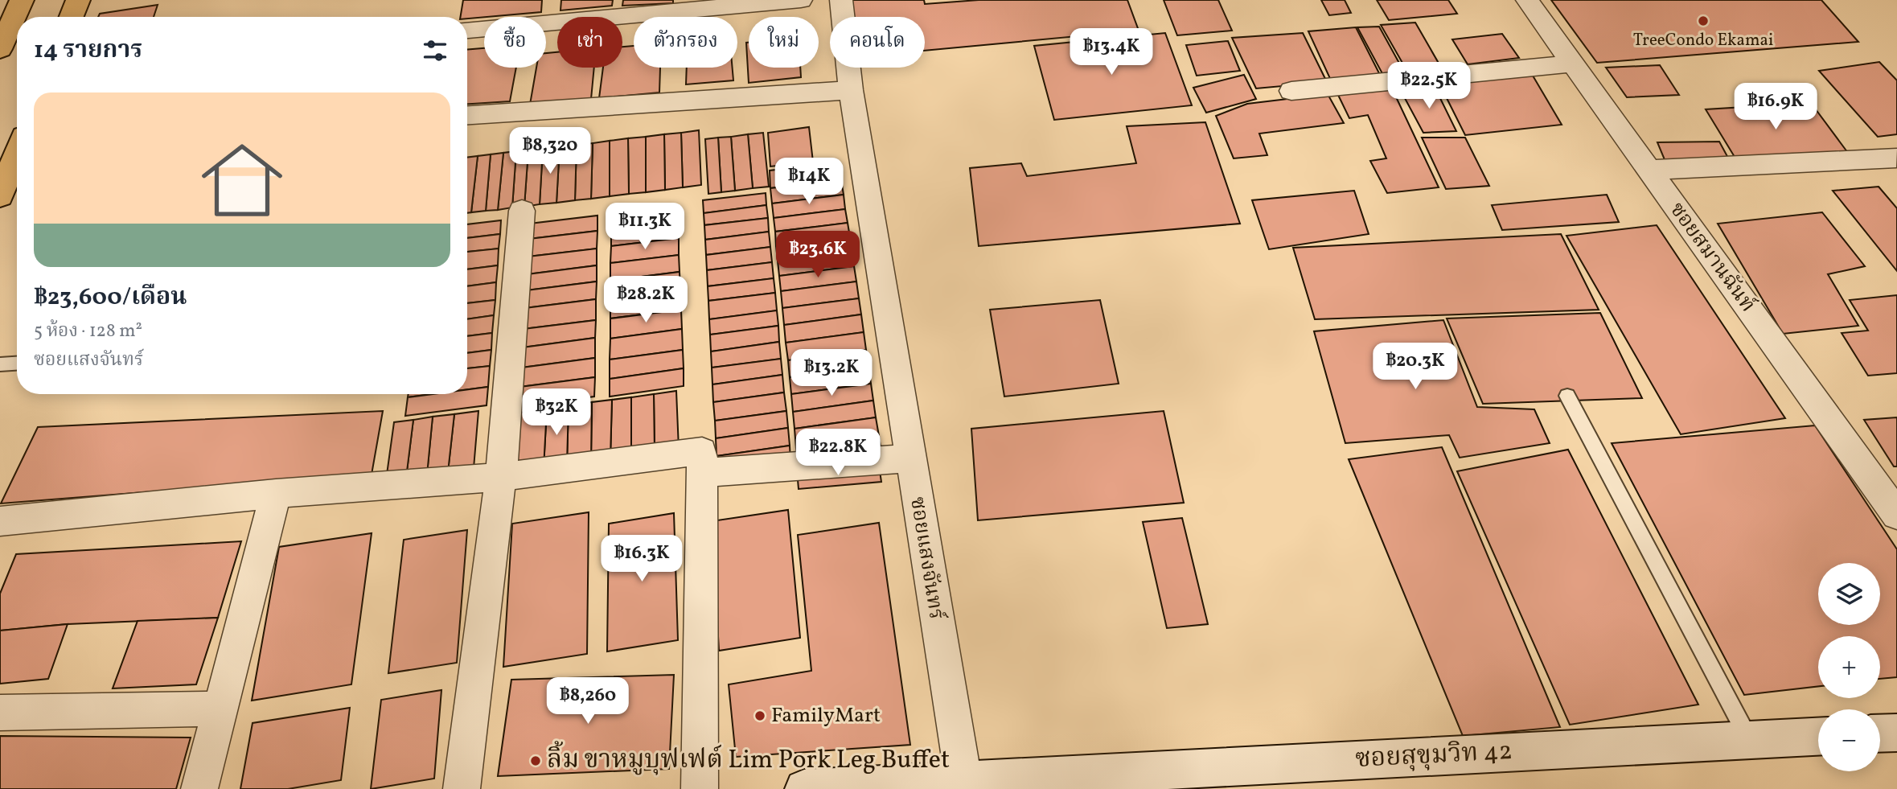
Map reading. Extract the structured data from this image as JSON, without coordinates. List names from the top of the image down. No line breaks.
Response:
{"streets":{"street":["ซอยสมานฉันท์","ซอยแสงจันทร์","ซอยสุขุมวิท 42"]},"crossings":[["ซอยแสงจันทร์","ซอยสุขุมวิท 42"]],"places":["TreeCondo Ekamai","FamilyMart","ลิ้ม ขาหมูบุฟเฟต์ Lim Pork Leg Buffet"],"page":{"chip":["ซื้อ","เช่า","ตัวกรอง","ใหม่","คอนโด"],"heading":"14 รายการ","price":["฿13.4K","฿22.5K","฿16.9K","฿8,320","฿14K","฿11.3K","฿23.6K","฿28.2K","฿20.3K","฿13.2K","฿32K","฿22.8K","฿16.3K","฿8,260"],"list":[{"name":"฿23,600/เดือน","note":"5 ห้อง · 128 m² · ซอยแสงจันทร์"}],"map_buttons":["+","−"]}}
